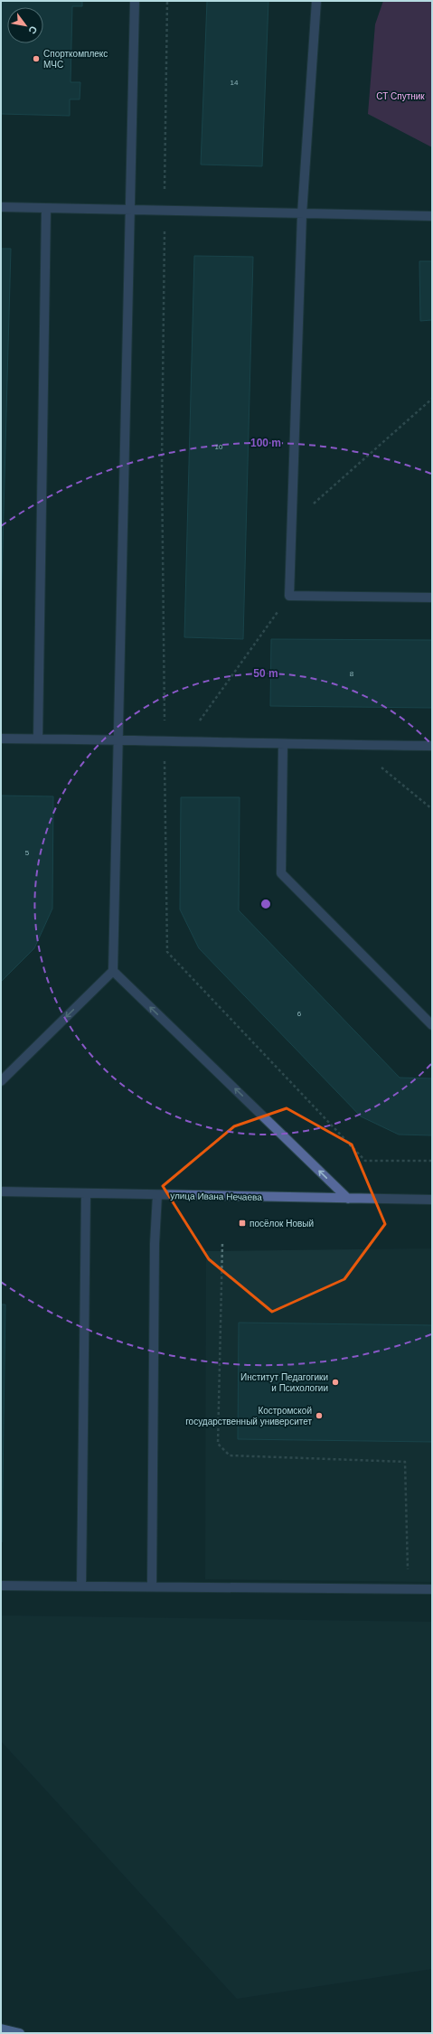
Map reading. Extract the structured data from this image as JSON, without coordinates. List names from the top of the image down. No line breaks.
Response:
{"streets":{"street":["улица Ивана Нечаева"]},"parks":["СТ Спутник"],"places":{"other":["Спорткомплекс МЧС","Институт Педагогики и Психологии","Костромской государственный университет"],"transit":["посёлок Новый"]},"house_numbers":["14","10","8","5","6"],"north":"bottom right","rings":["100 m","50 m"]}
